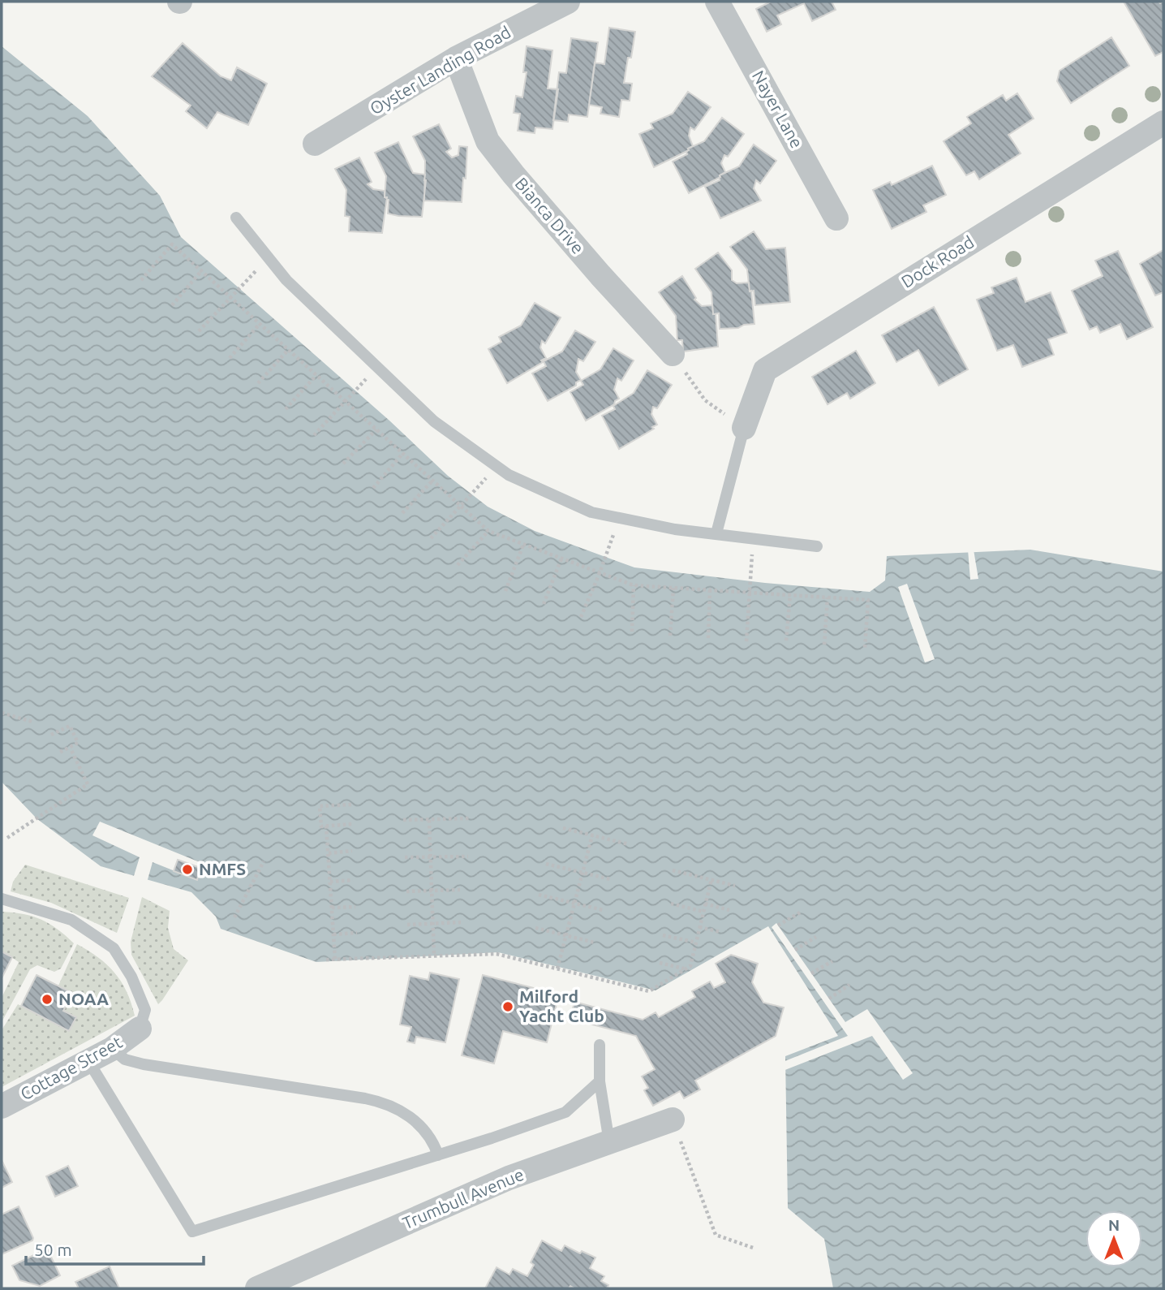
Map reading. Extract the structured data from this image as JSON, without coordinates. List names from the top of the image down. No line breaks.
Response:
{"streets":{"street":["Oyster Landing Road","Nayer Lane","Bianca Drive","Dock Road","Cottage Street","Trumbull Avenue"]},"crossings":[["Oyster Landing Road","Bianca Drive"]],"places":["NMFS","NOAA","Milford Yacht Club"],"scale_bar":"50 m","north":"top"}
